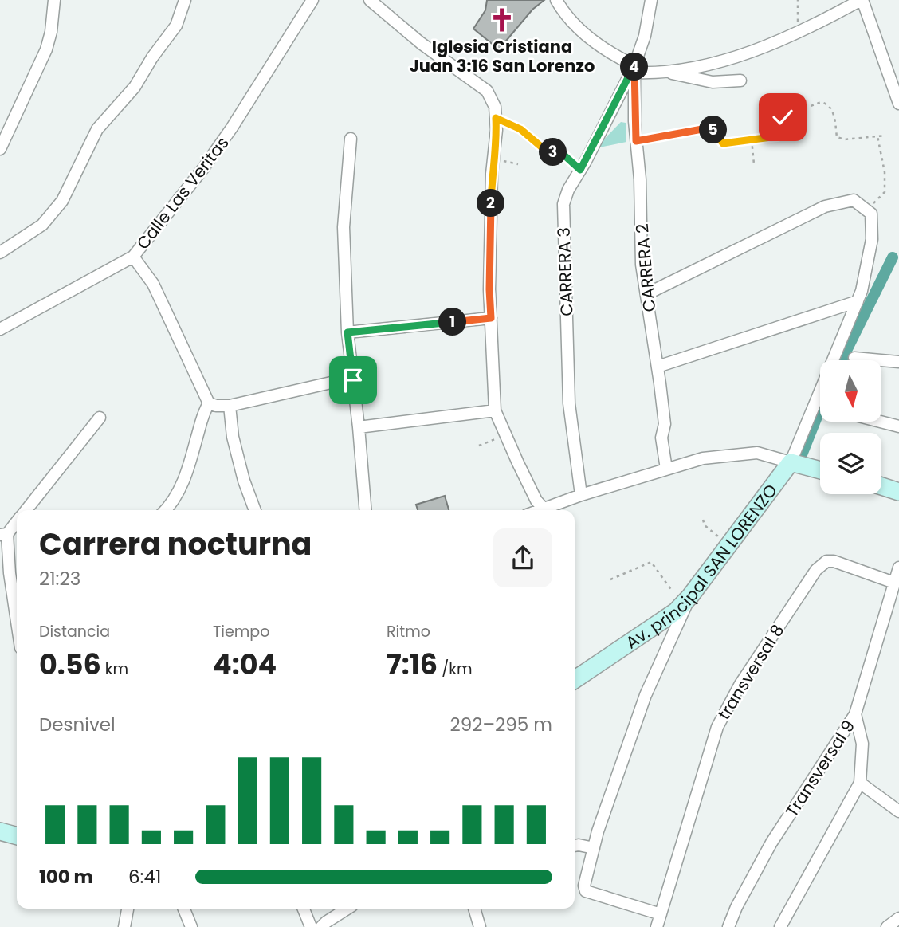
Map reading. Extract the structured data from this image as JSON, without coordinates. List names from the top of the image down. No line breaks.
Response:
{"streets":{"main road":["Av. principal SAN LORENZO"],"street":["Calle Las Veritas","CARRERA 2","CARRERA 3","transversal 8","Transversal 9"]},"crossings":[["CARRERA 2","CARRERA 3"],["transversal 8","Transversal 9"]],"places":{"church":["Iglesia Cristiana Juan 3:16 San Lorenzo"]},"north":"bottom","page":{"pins":["4","5","3","2","1"],"heading":["Carrera nocturna","21:23"],"stats":[["Distancia","0.56 km"],["Tiempo","4:04"],["Ritmo","7:16 /km"]],"chart":["Desnivel","292–295 m"],"list":[{"name":"100 m","note":"6:41"}]}}
